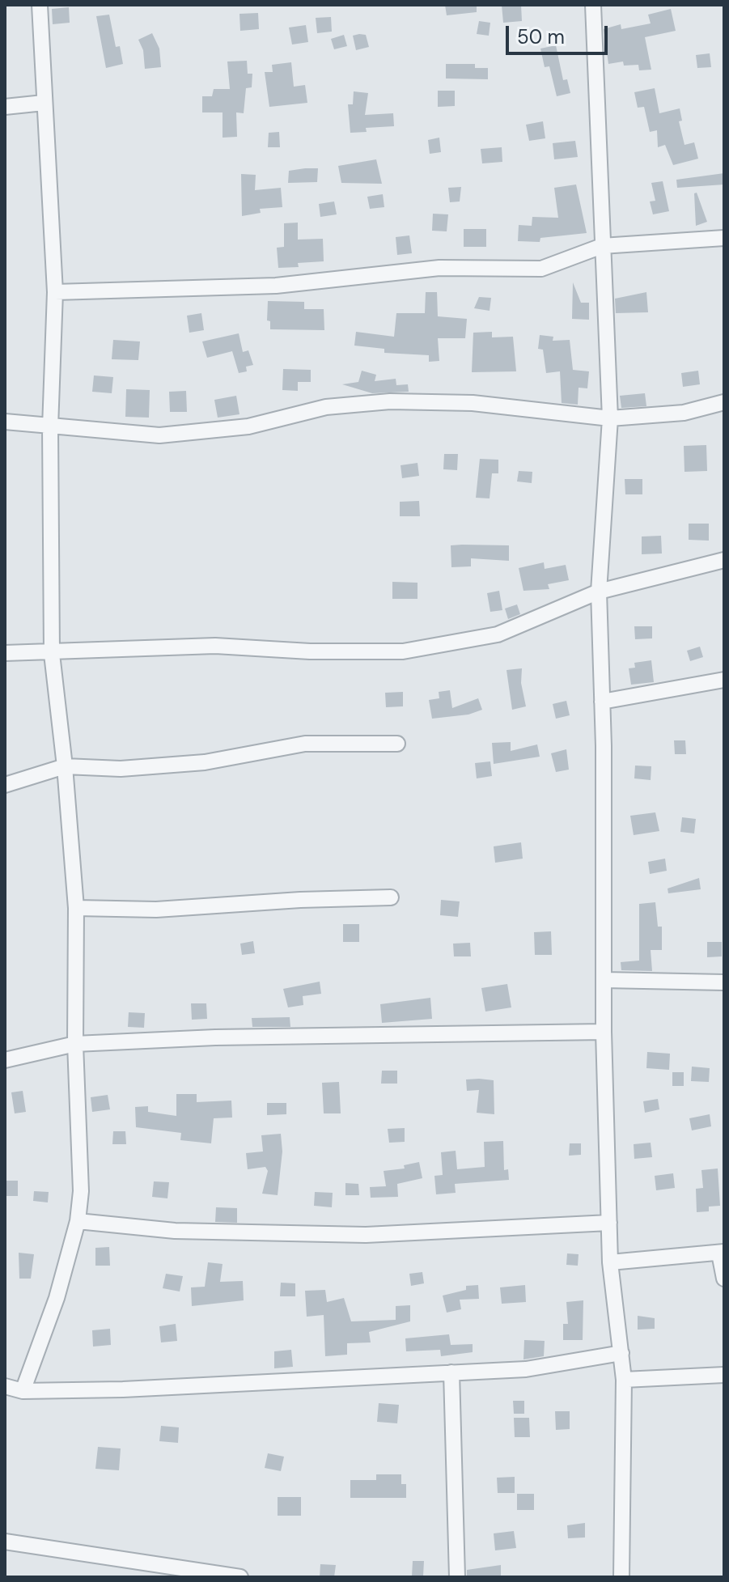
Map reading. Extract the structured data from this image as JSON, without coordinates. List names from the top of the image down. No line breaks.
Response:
{"scale_bar":"50 m"}
